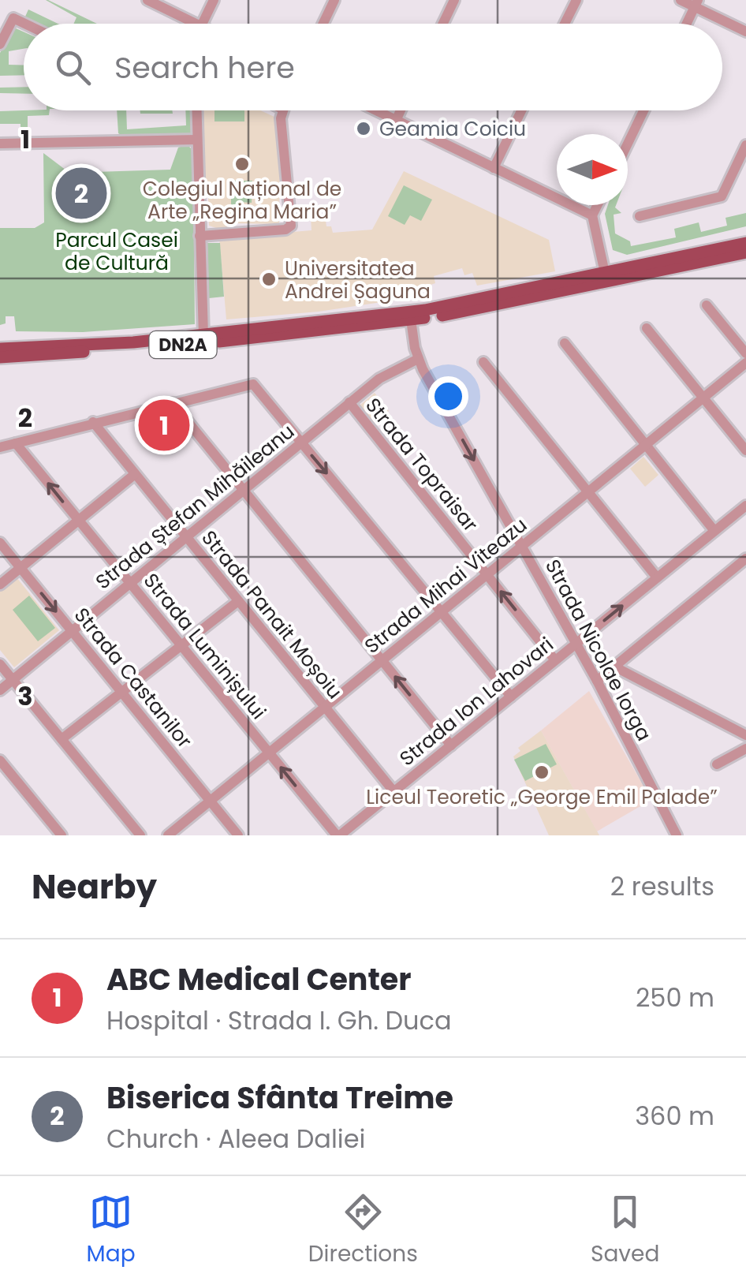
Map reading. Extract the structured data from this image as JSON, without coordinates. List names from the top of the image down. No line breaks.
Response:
{"streets":{"main road":["DN2A"],"street":["Strada Topraisar","Strada Ștefan Mihăileanu","Strada Mihai Viteazu","Strada Panait Moșoiu","Strada Luminișului","Strada Nicolae Iorga","Strada Castanilor","Strada Ion Lahovari"]},"crossings":[["DN2A","Strada Nicolae Iorga"],["Strada Topraisar","Strada Ștefan Mihăileanu"],["Strada Topraisar","Strada Mihai Viteazu"],["Strada Topraisar","Strada Ion Lahovari"],["Strada Ștefan Mihăileanu","Strada Panait Moșoiu"],["Strada Ștefan Mihăileanu","Strada Luminișului"],["Strada Ștefan Mihăileanu","Strada Nicolae Iorga"],["Strada Ștefan Mihăileanu","Strada Castanilor"],["Strada Mihai Viteazu","Strada Panait Moșoiu"],["Strada Mihai Viteazu","Strada Luminișului"],["Strada Mihai Viteazu","Strada Nicolae Iorga"],["Strada Mihai Viteazu","Strada Castanilor"],["Strada Panait Moșoiu","Strada Ion Lahovari"],["Strada Luminișului","Strada Ion Lahovari"],["Strada Nicolae Iorga","Strada Ion Lahovari"]],"one_way":["Strada Luminișului"],"parks":["Parcul Casei de Cultură"],"places":["Geamia Coiciu","Colegiul Național de Arte „Regina Maria”","Universitatea Andrei Șaguna","Liceul Teoretic „George Emil Palade”"],"north":"right","page":{"search":"Search here","pins":["2","1"],"heading":["Nearby","2 results"],"list":[{"mark":"1","name":"ABC Medical Center","note":"Hospital · Strada I. Gh. Duca","value":"250 m"},{"mark":"2","name":"Biserica Sfânta Treime","note":"Church · Aleea Daliei","value":"360 m"}],"nav":["Map","Directions","Saved"]},"grid":{"rows":["1","2","3"]}}
